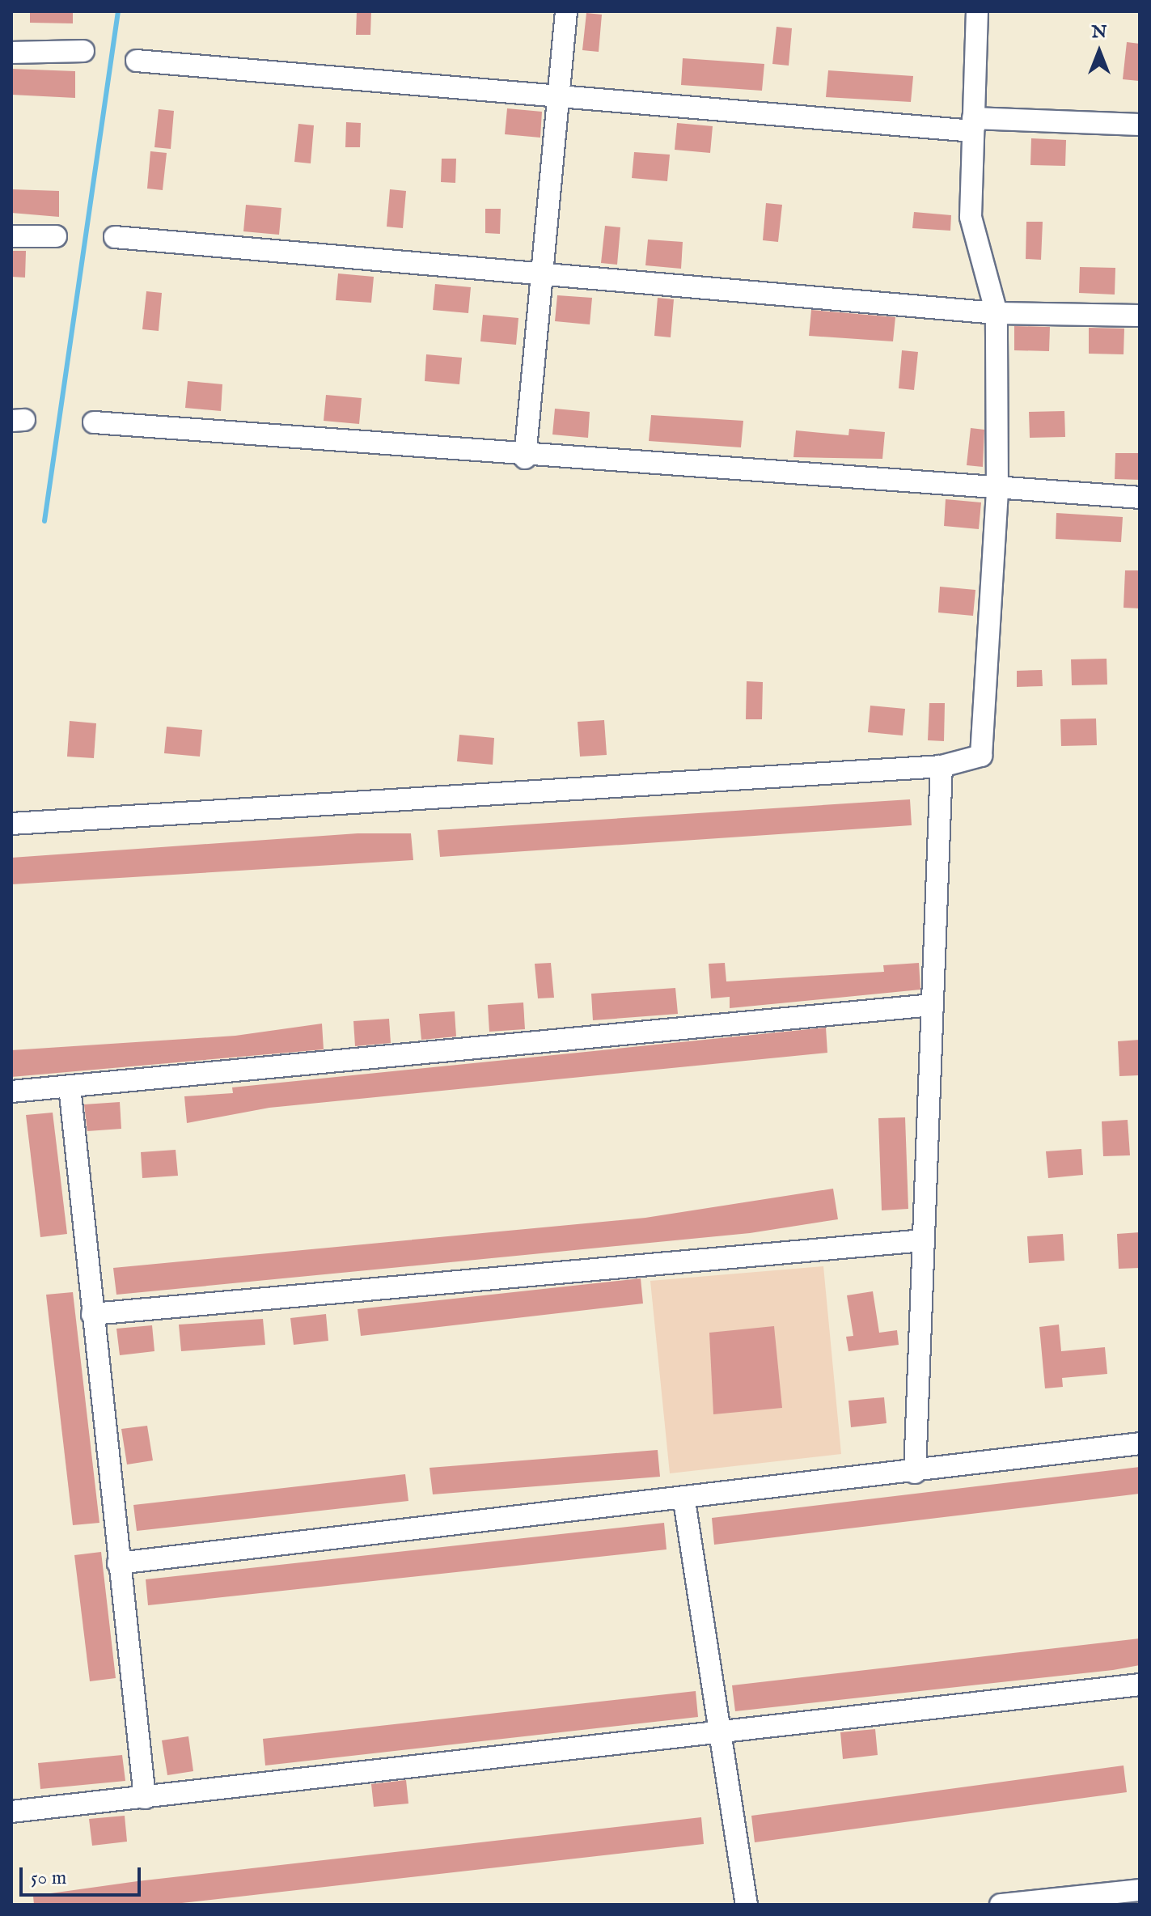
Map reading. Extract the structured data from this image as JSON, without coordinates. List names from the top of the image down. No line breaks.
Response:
{"scale_bar":"50 m","north":"top"}
